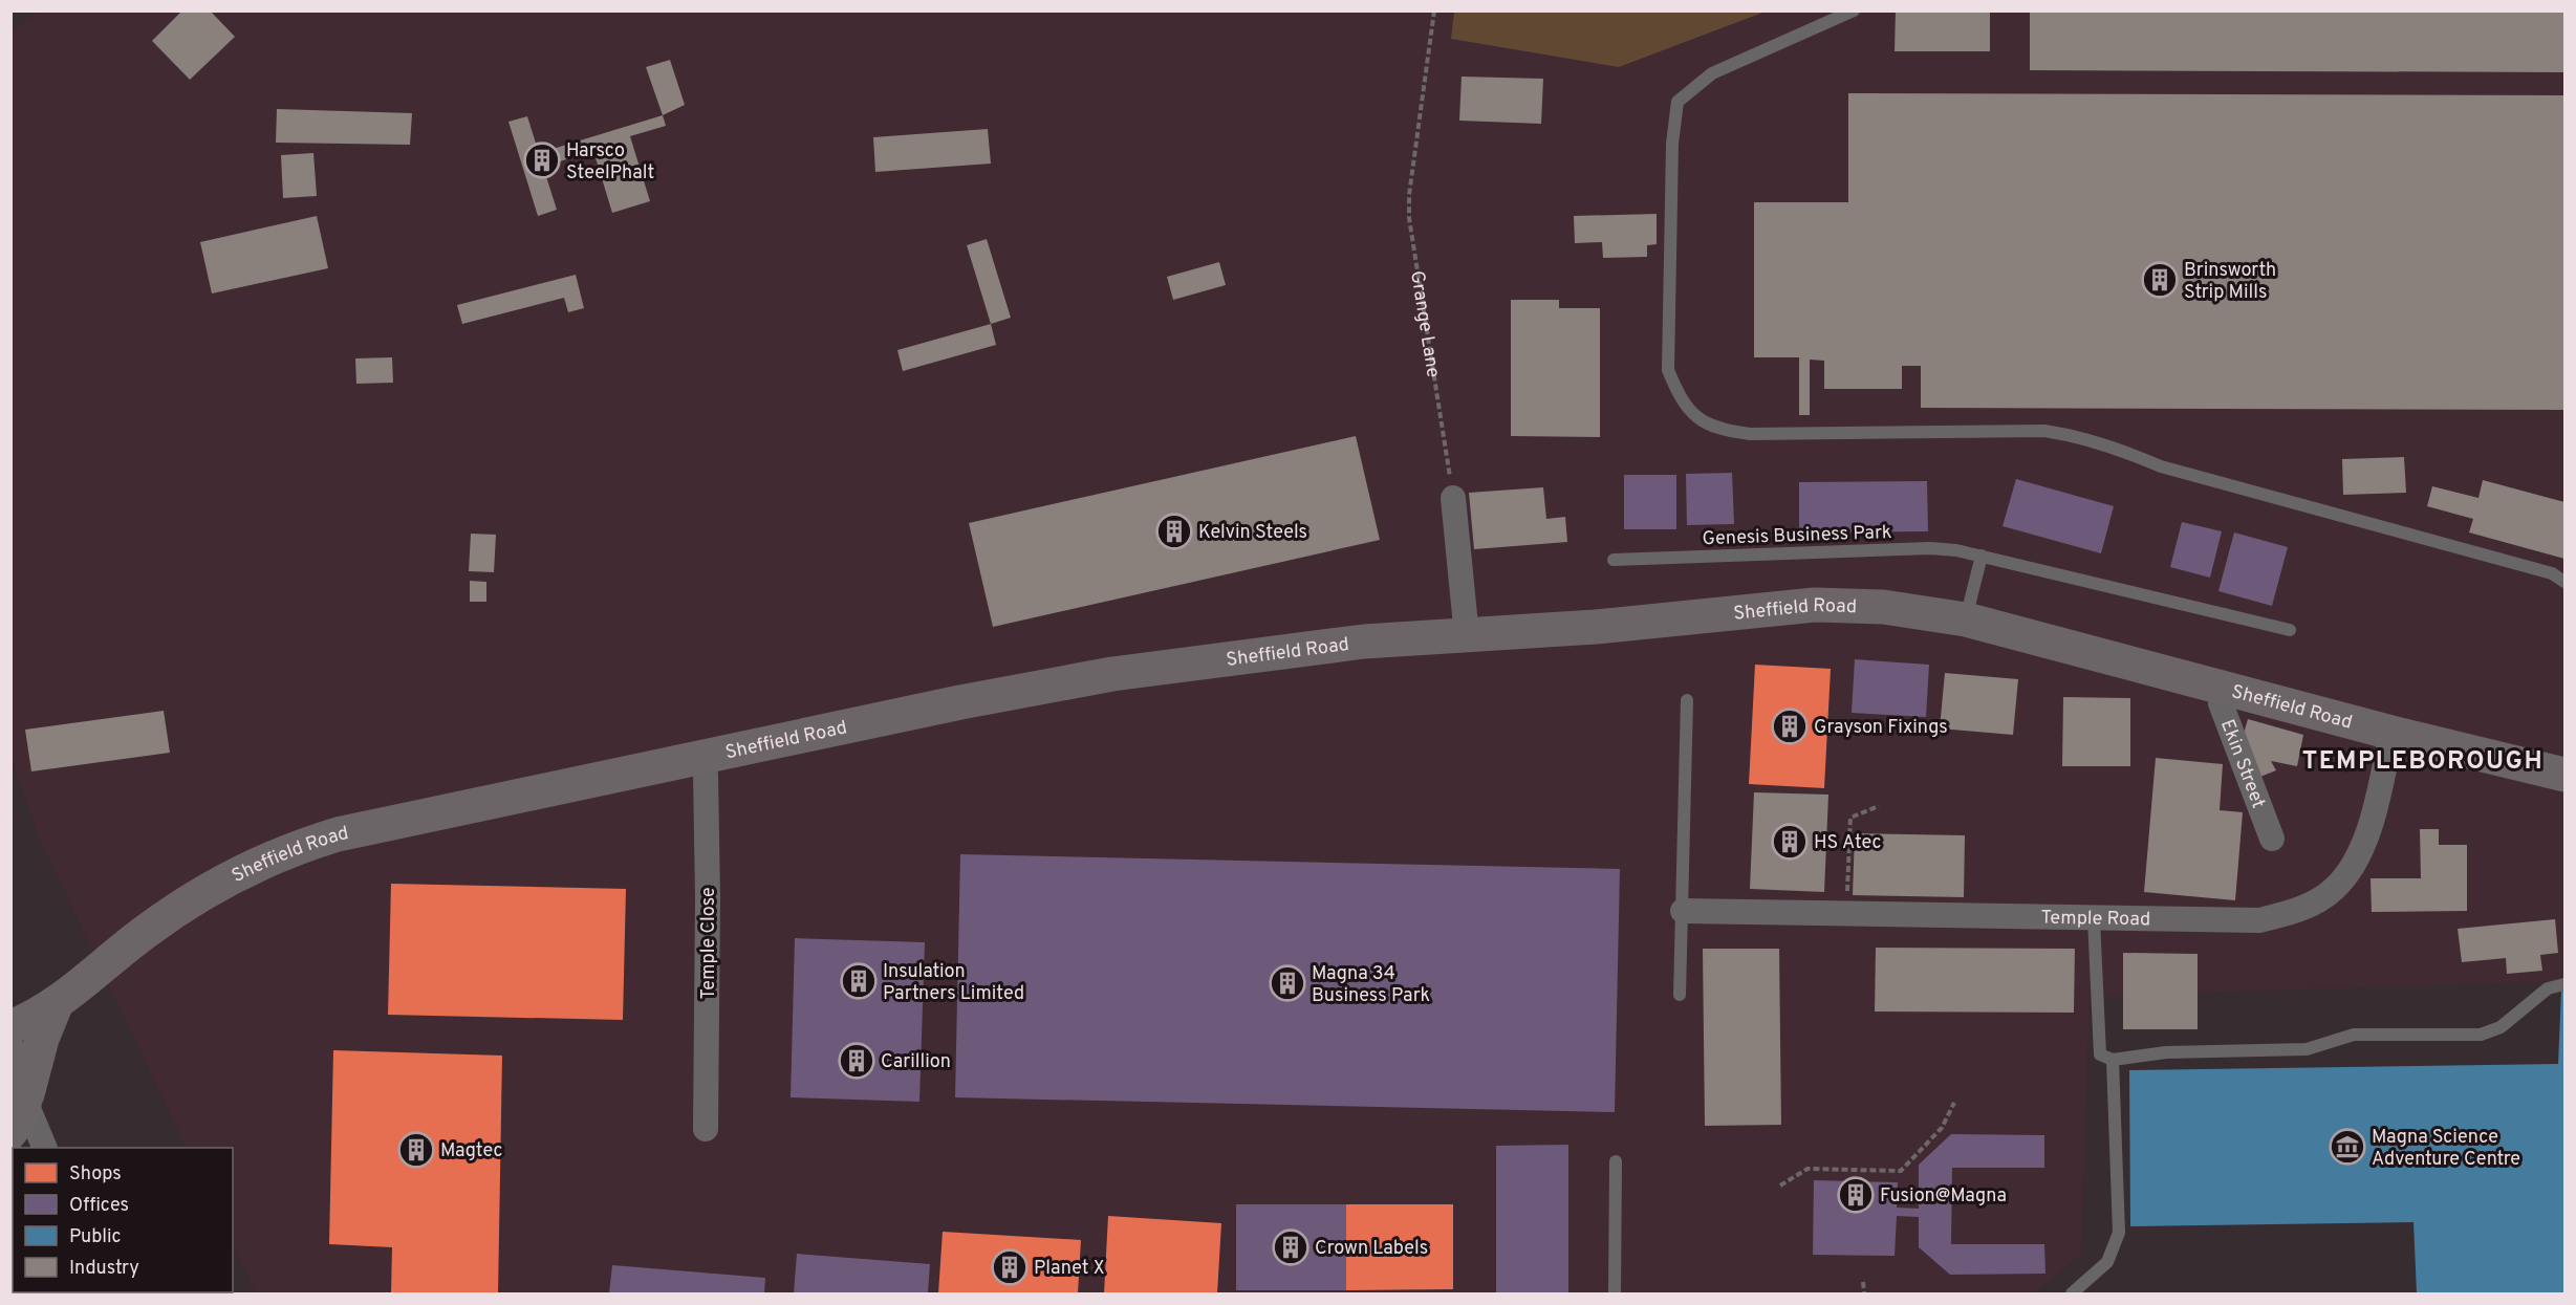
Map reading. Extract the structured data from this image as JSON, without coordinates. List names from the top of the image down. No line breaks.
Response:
{"streets":{"main road":["Sheffield Road"],"street":["Ekin Street","Temple Road","Temple Close"],"lane":["Genesis Business Park"],"path":["Grange Lane"]},"crossings":[["Sheffield Road","Ekin Street"],["Sheffield Road","Temple Road"],["Sheffield Road","Temple Close"]],"districts":["TEMPLEBOROUGH"],"places":{"building":["Harsco SteelPhalt","Brinsworth Strip Mills","Kelvin Steels","Grayson Fixings","HS Atec","Insulation Partners Limited","Magna 34 Business Park","Carillion","Magtec","Fusion@Magna","Crown Labels","Planet X"],"museum":["Magna Science Adventure Centre"]},"legend":["Shops","Offices","Public","Industry"]}
